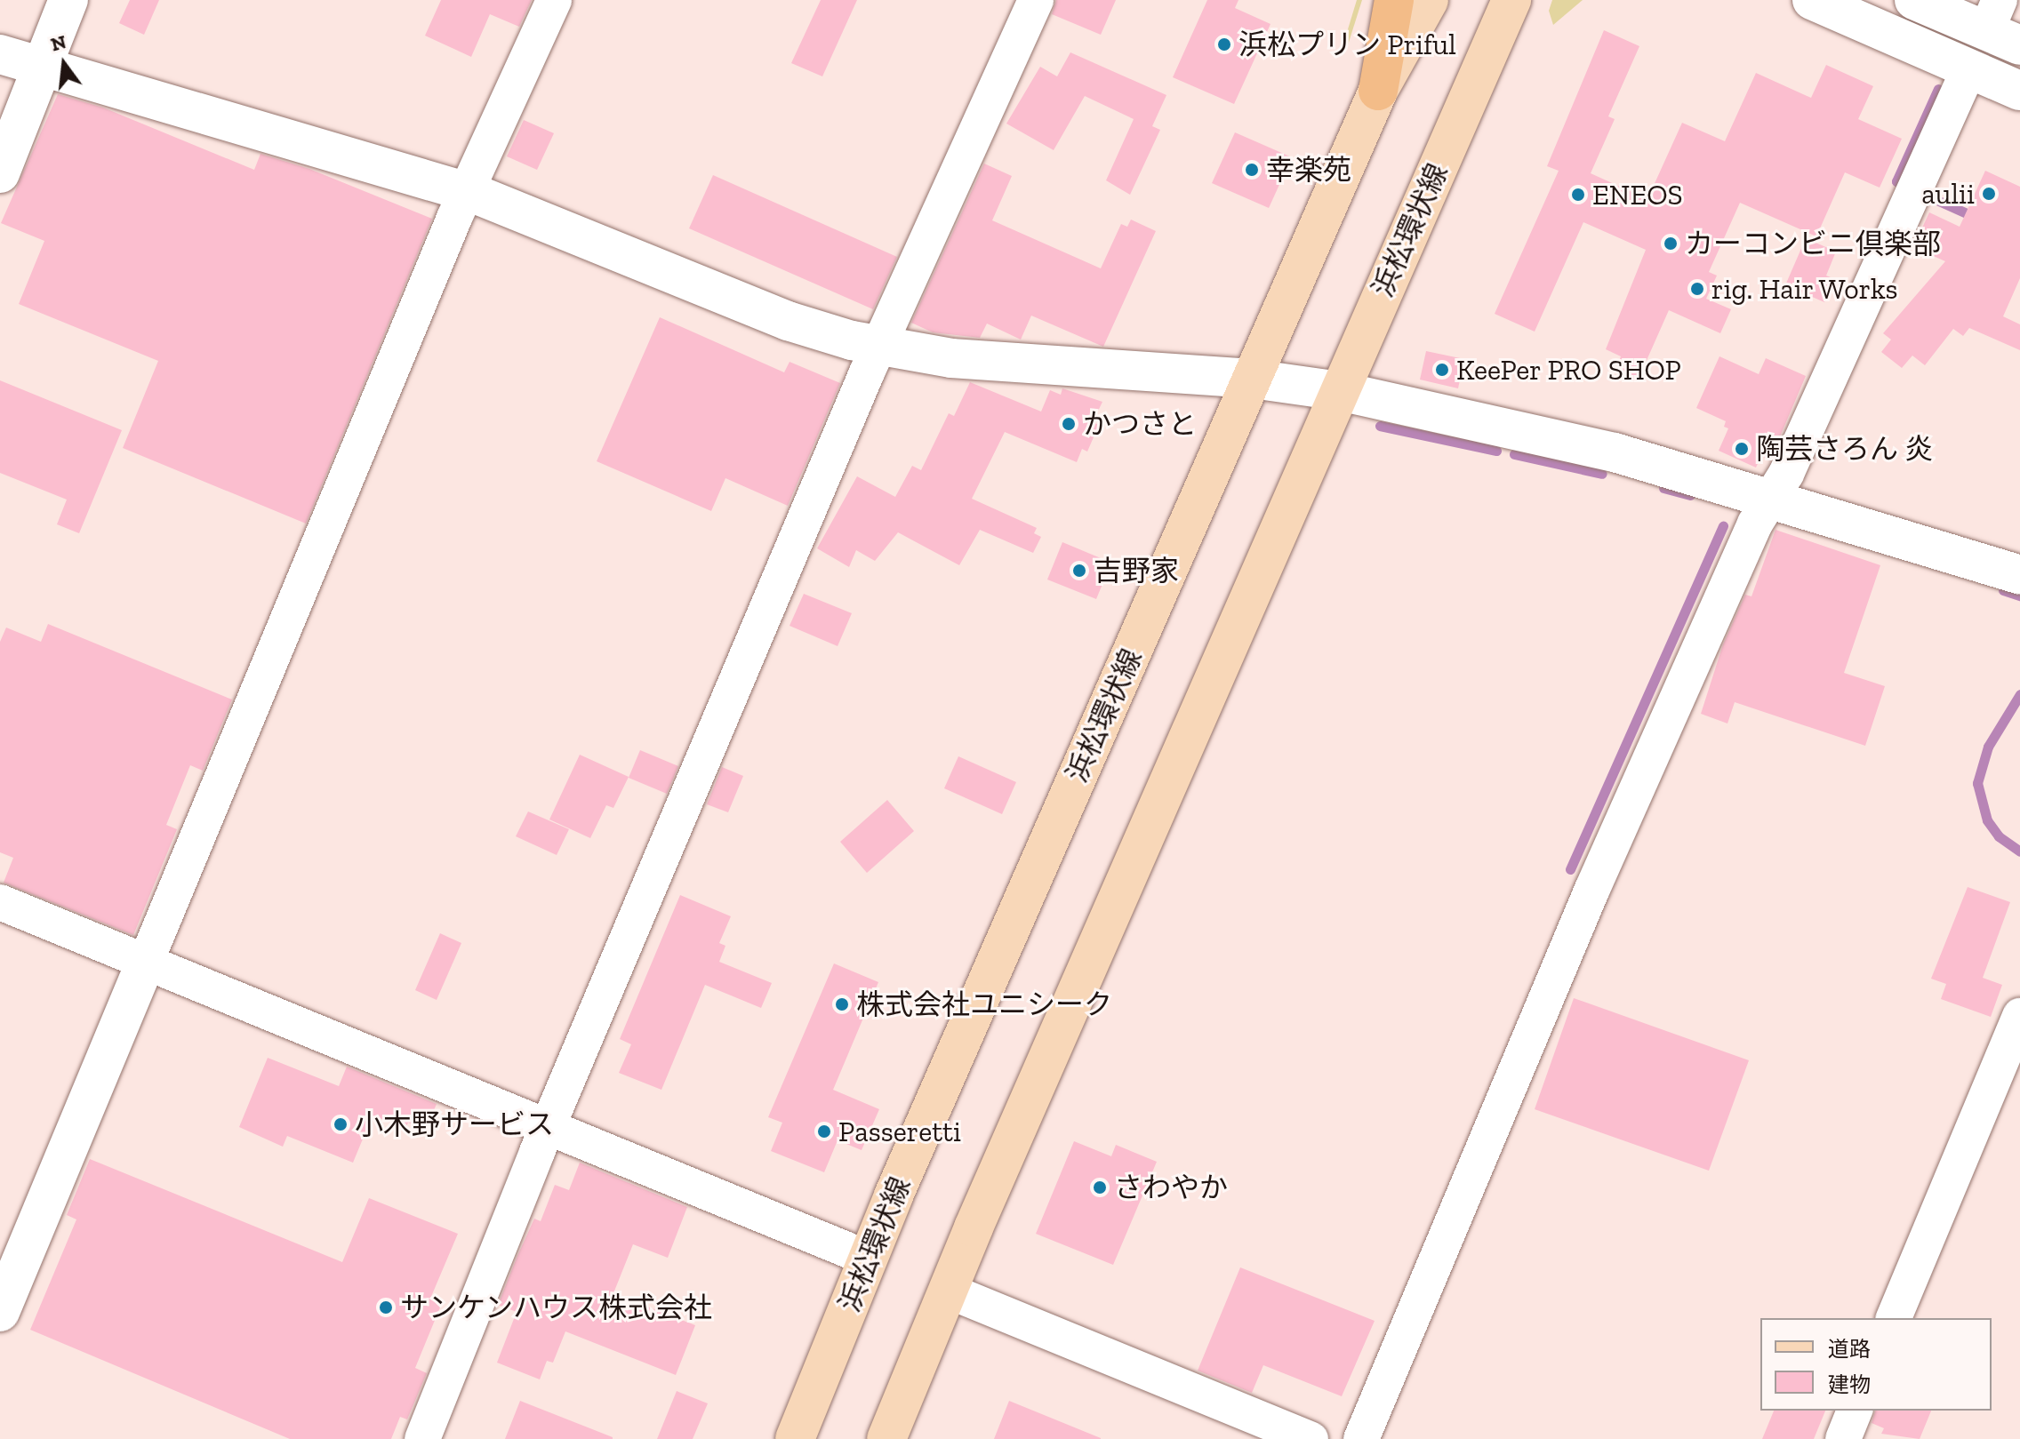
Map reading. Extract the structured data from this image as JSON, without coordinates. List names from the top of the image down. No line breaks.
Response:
{"streets":{"main road":["浜松環状線"]},"places":["浜松プリン Priful","幸楽苑","aulii","ENEOS","カーコンビニ倶楽部","rig. Hair Works","KeePer PRO SHOP","かつさと","陶芸さろん 炎","吉野家","株式会社ユニシーク","小木野サービス","Passeretti","さわやか","サンケンハウス株式会社"],"legend":["道路","建物"],"north":"top"}
